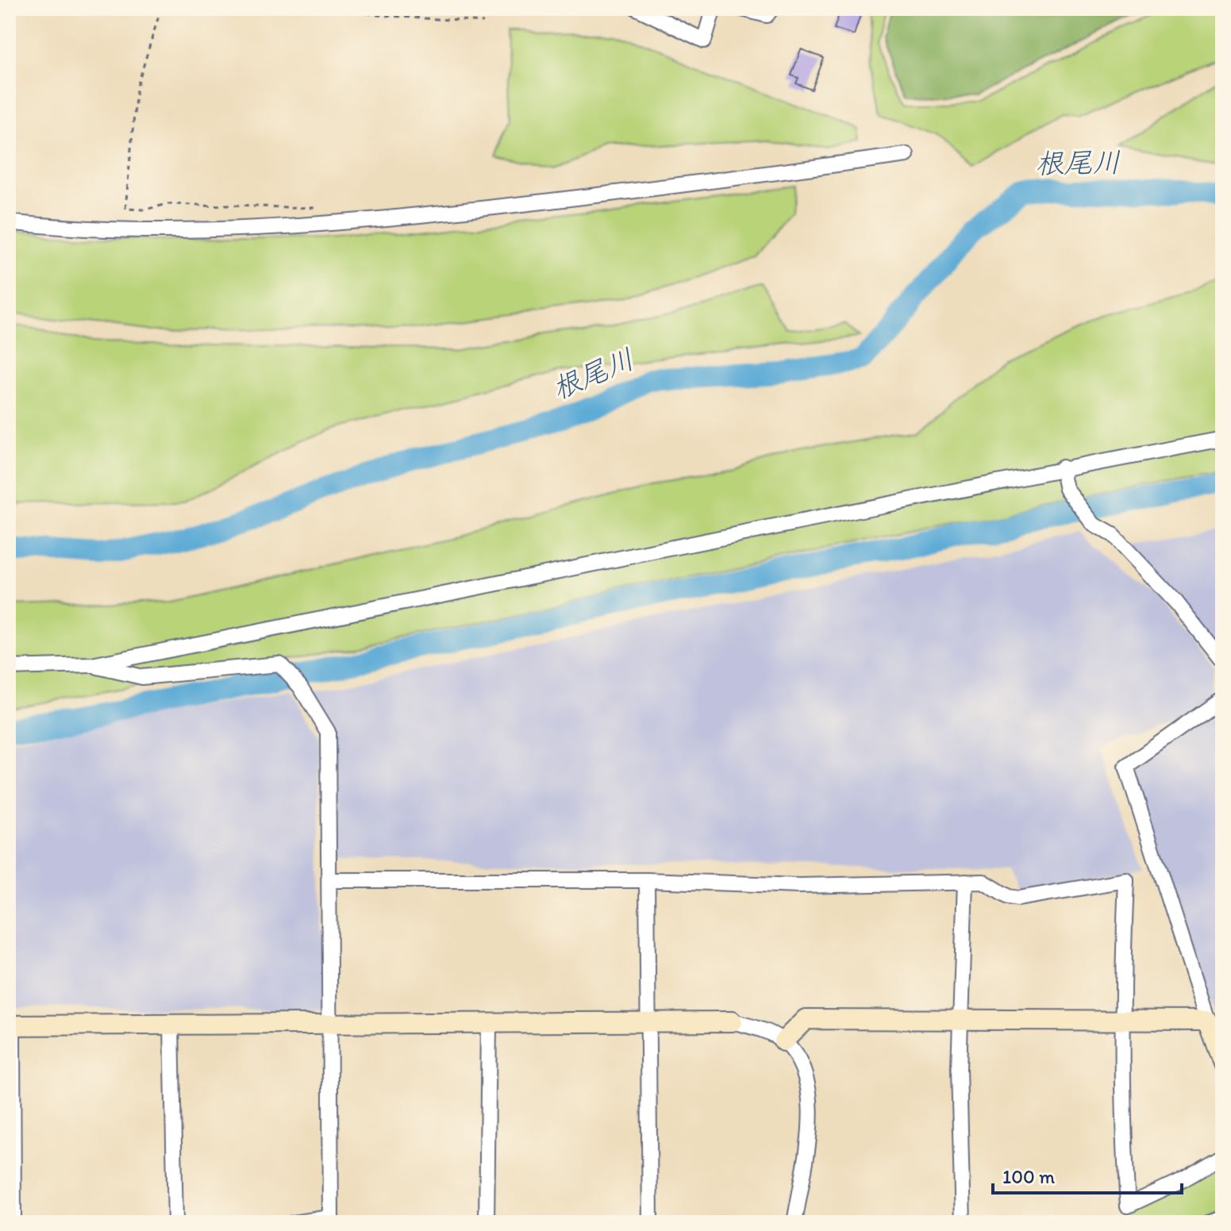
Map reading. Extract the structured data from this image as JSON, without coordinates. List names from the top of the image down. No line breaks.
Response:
{"water":["根尾川"],"scale_bar":"100 m"}
